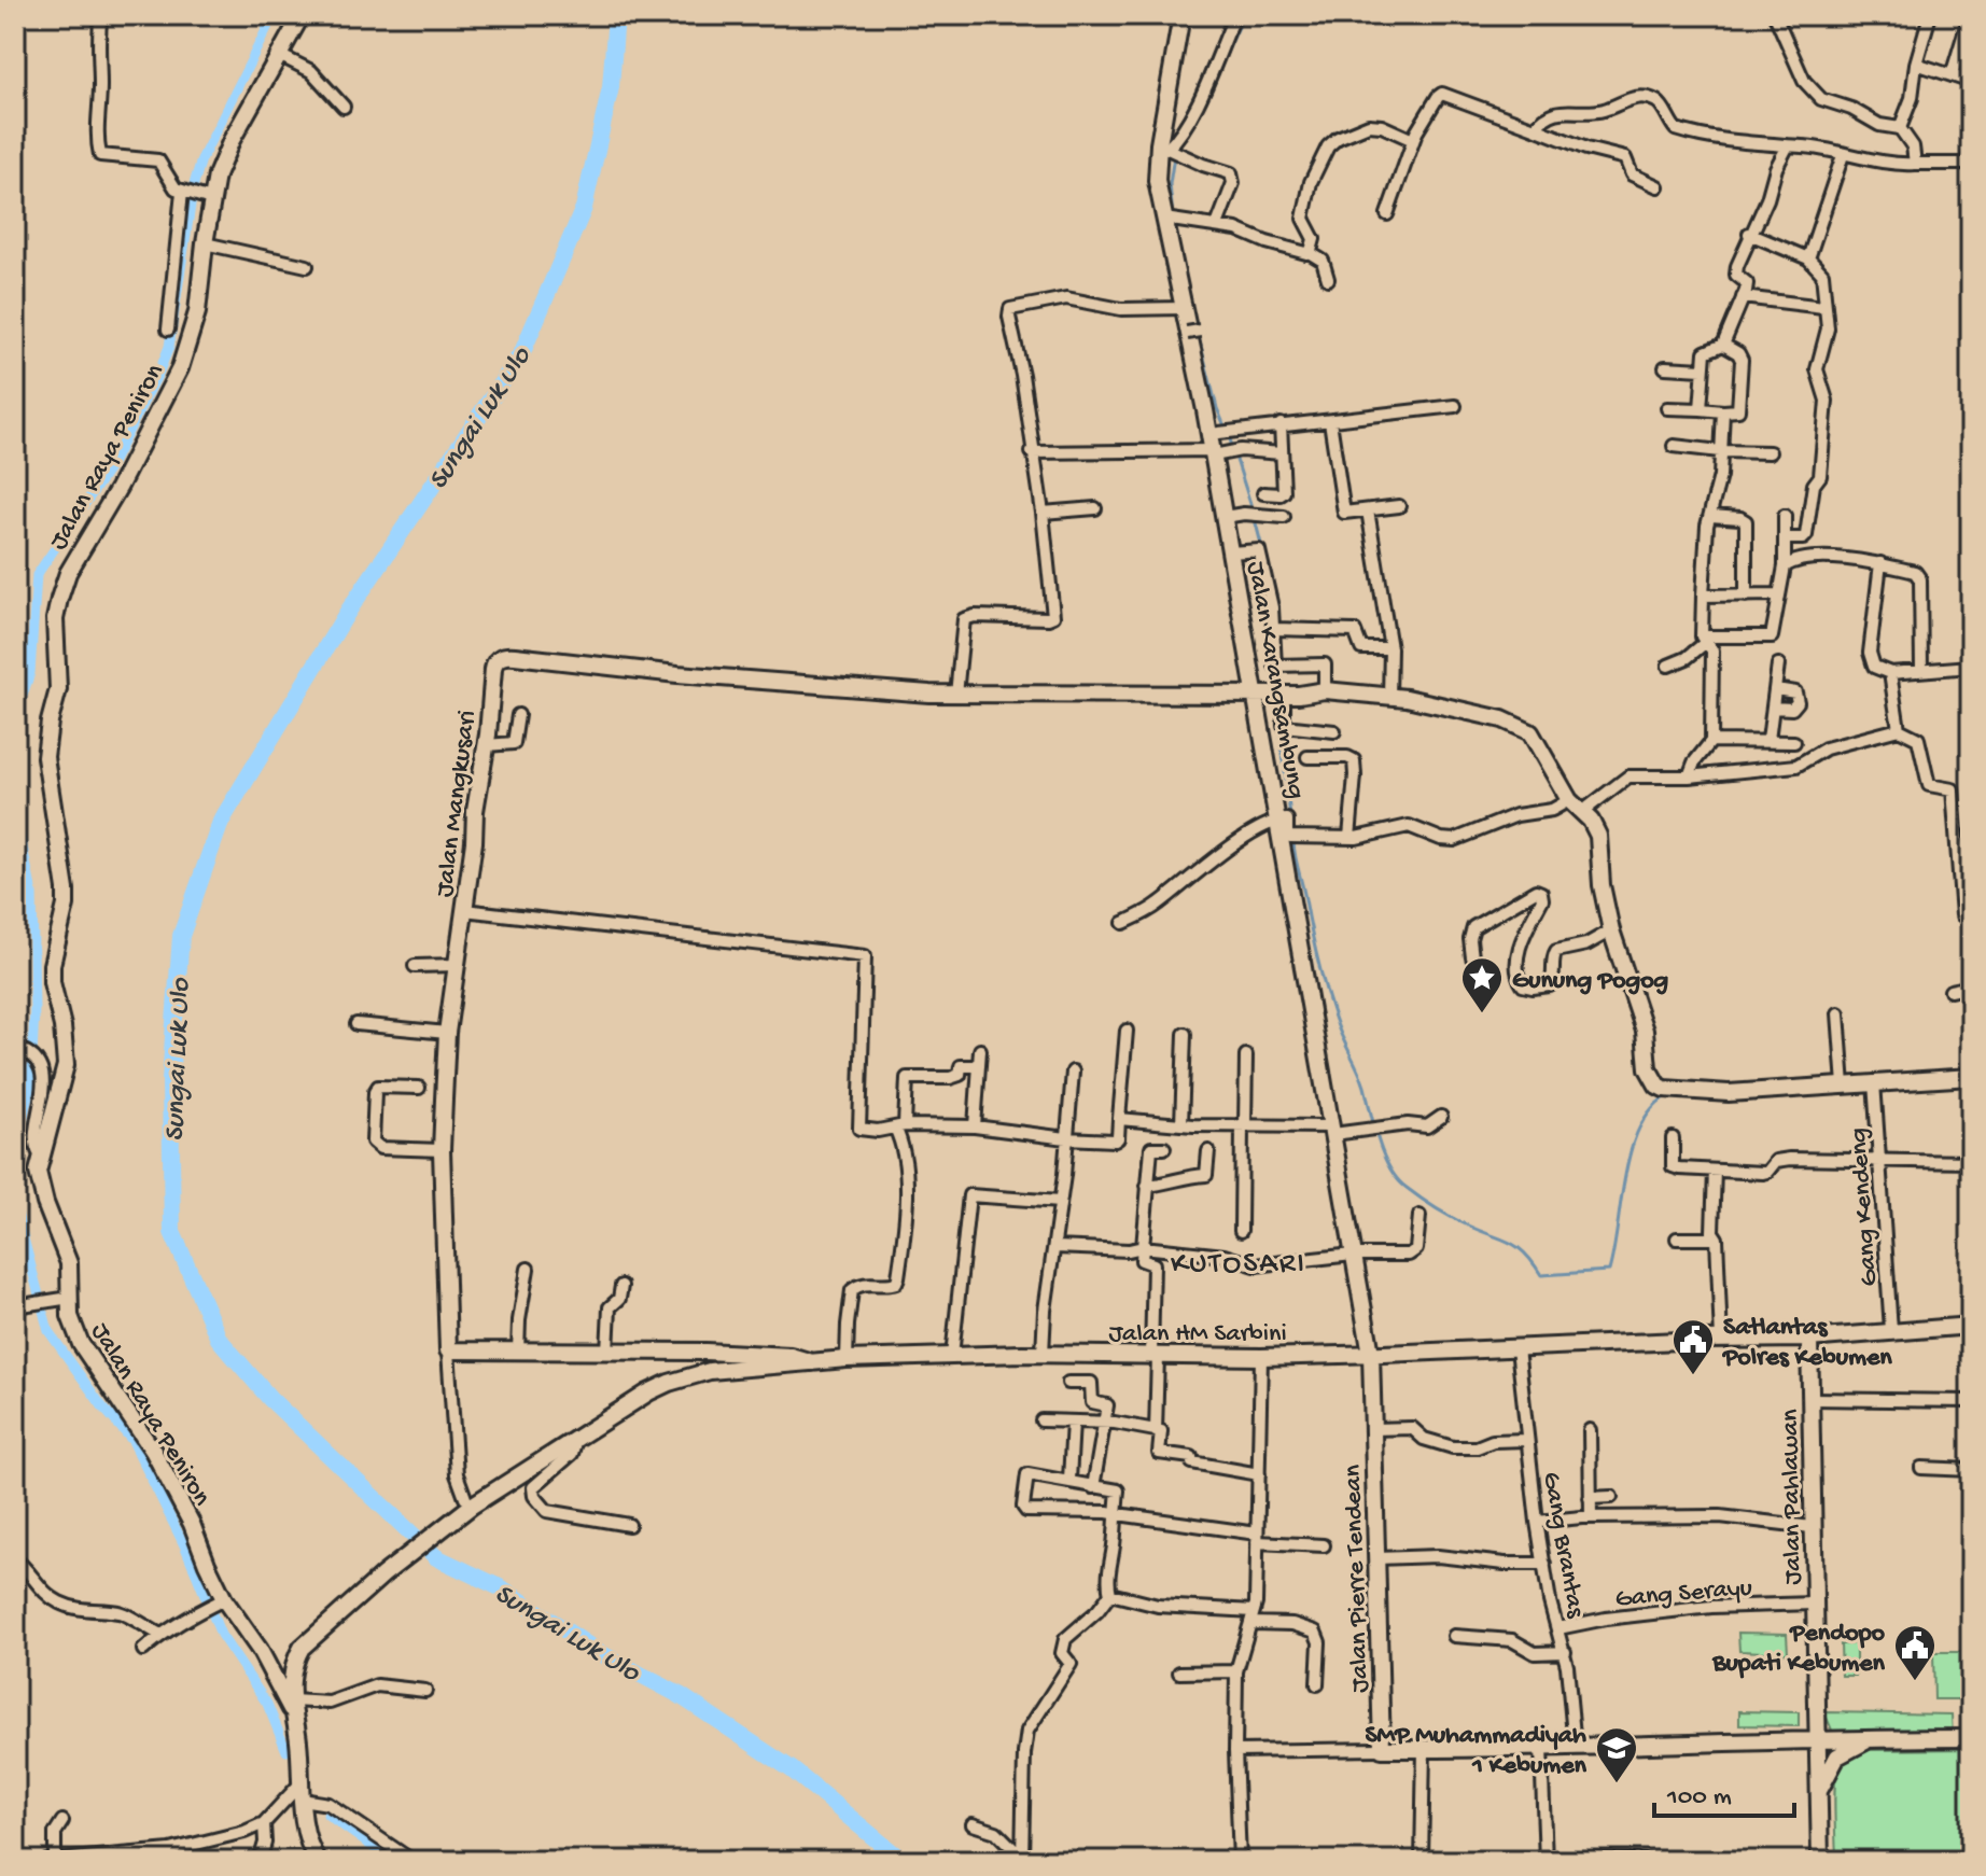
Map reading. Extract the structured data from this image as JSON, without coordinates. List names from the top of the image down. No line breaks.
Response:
{"streets":{"main road":["Jalan Raya Peniron","Jalan Karangsambung","Jalan Mangkusari","Jalan HM Sarbini","Jalan Pahlawan","Jalan Pierre Tendean"],"street":["Gang Kendeng","Gang Brantas","Gang Serayu"]},"crossings":[["Jalan Karangsambung","Jalan Mangkusari"],["Jalan Karangsambung","Jalan HM Sarbini"],["Jalan Karangsambung","Jalan Pierre Tendean"],["Gang Kendeng","Jalan HM Sarbini"],["Jalan HM Sarbini","Jalan Pahlawan"],["Jalan HM Sarbini","Gang Brantas"],["Jalan HM Sarbini","Jalan Pierre Tendean"],["Jalan Pahlawan","Gang Serayu"],["Gang Brantas","Gang Serayu"]],"districts":["KUTOSARI"],"water":["Sungai Luk Ulo"],"places":{"place":["Gunung Pogog"],"public building":["Satlantas Polres Kebumen","Pendopo Bupati Kebumen"],"school or university":["SMP Muhammadiyah 1 Kebumen"]},"scale_bar":"100 m"}
